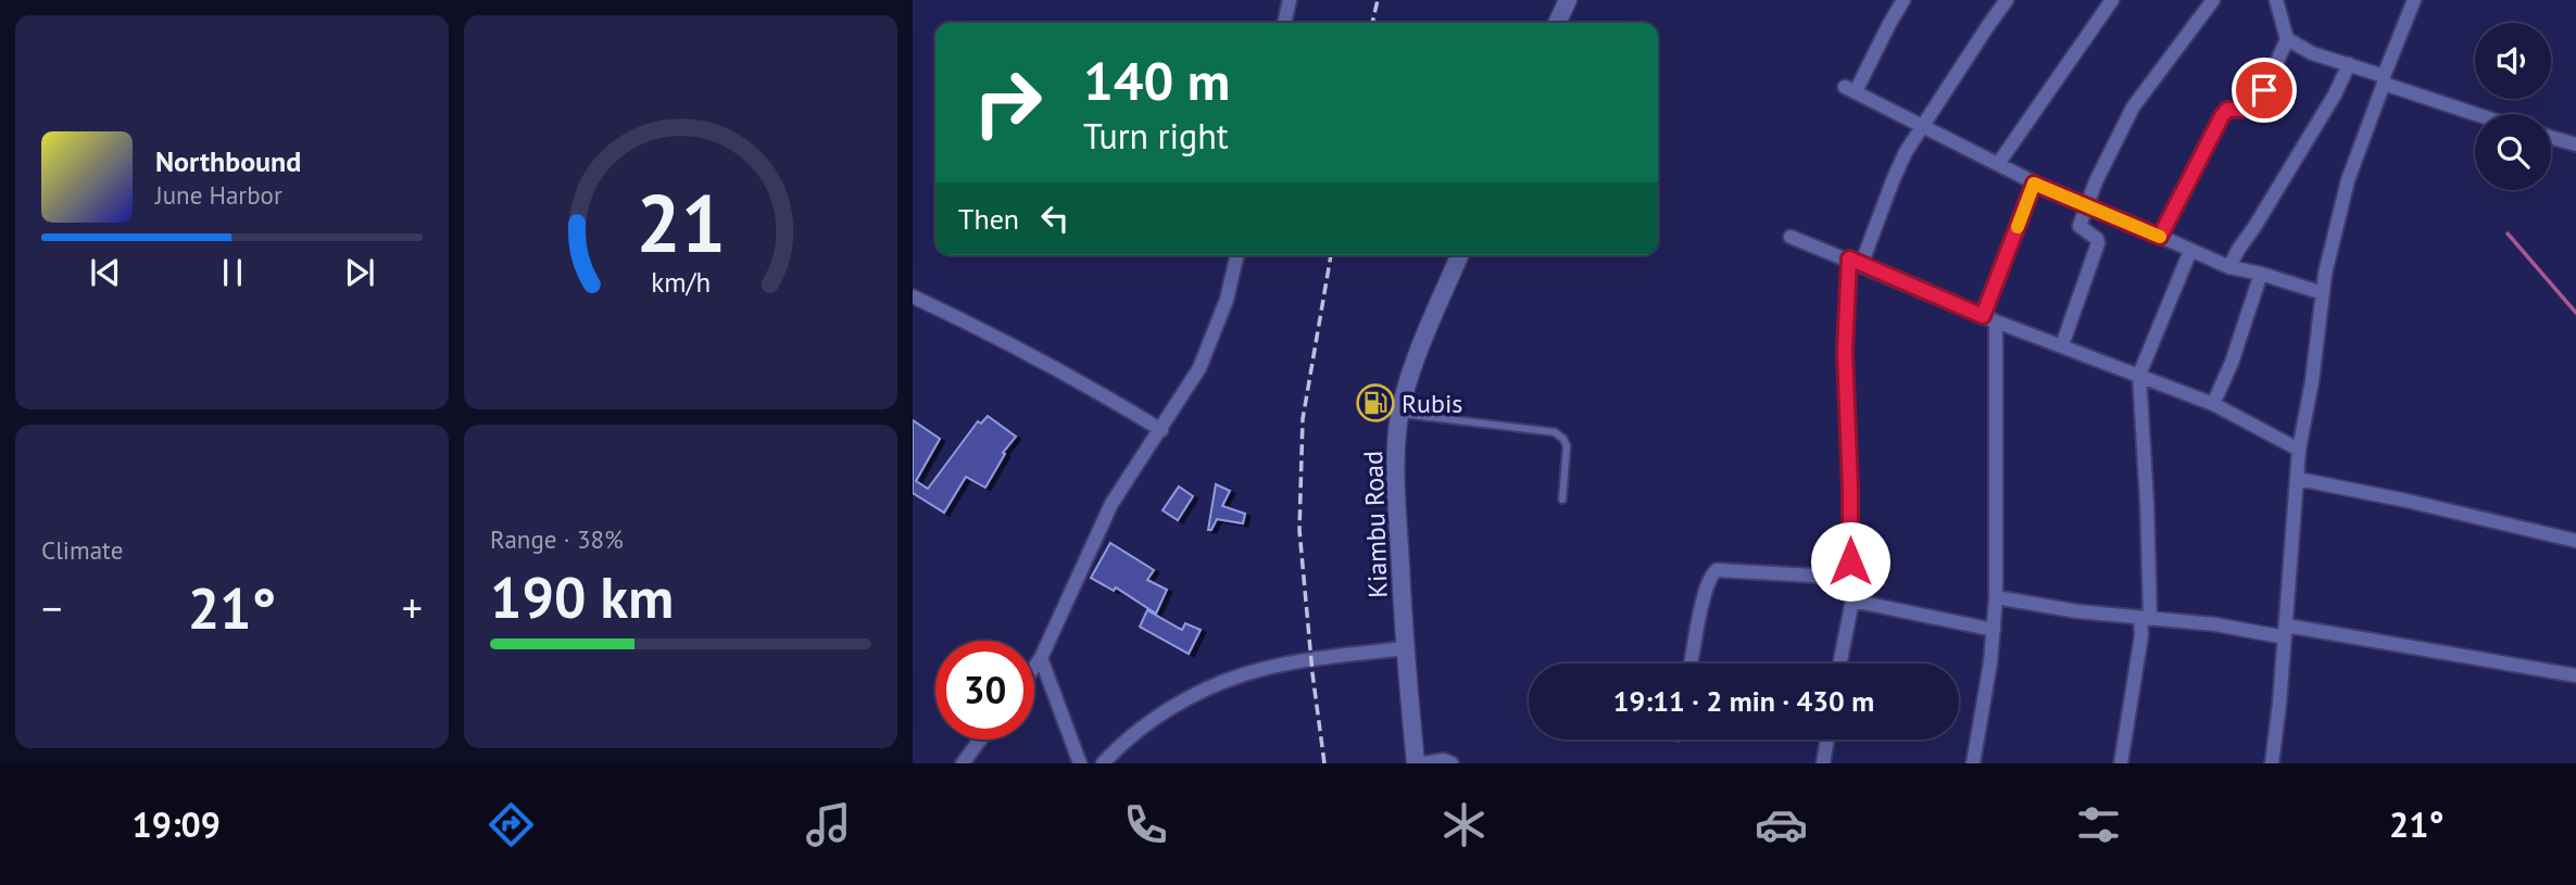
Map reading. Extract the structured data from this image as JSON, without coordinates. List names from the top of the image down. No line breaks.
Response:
{"streets":{"main road":["Kiambu Road"]},"places":{"fuel station":["Rubis"]},"page":{"turn":["140 m","Turn right"],"song":["Northbound","June Harbor"],"then":"Then","tile":["Climate",["Range · 38%","190 km"]],"heat":["−","21°","+"],"limit":"30","trip":"19:11 · 2 min · 430 m","tabs":["19:09","21°"],"gauge":["21","km/h"]}}
